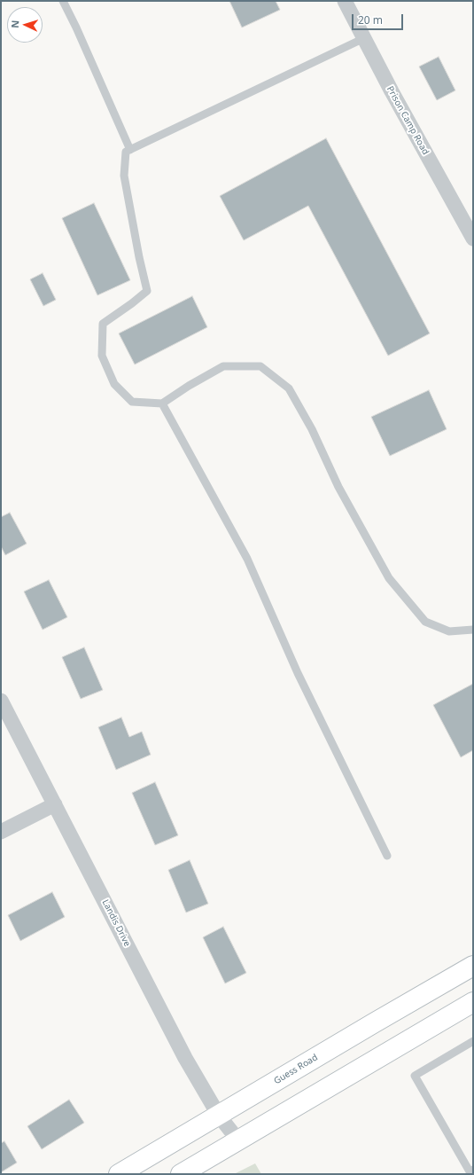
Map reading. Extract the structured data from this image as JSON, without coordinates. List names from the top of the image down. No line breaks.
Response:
{"streets":{"main road":["Guess Road"],"street":["Prison Camp Road","Landis Drive"]},"crossings":[["Landis Drive","Guess Road"]],"scale_bar":"20 m","north":"left"}
